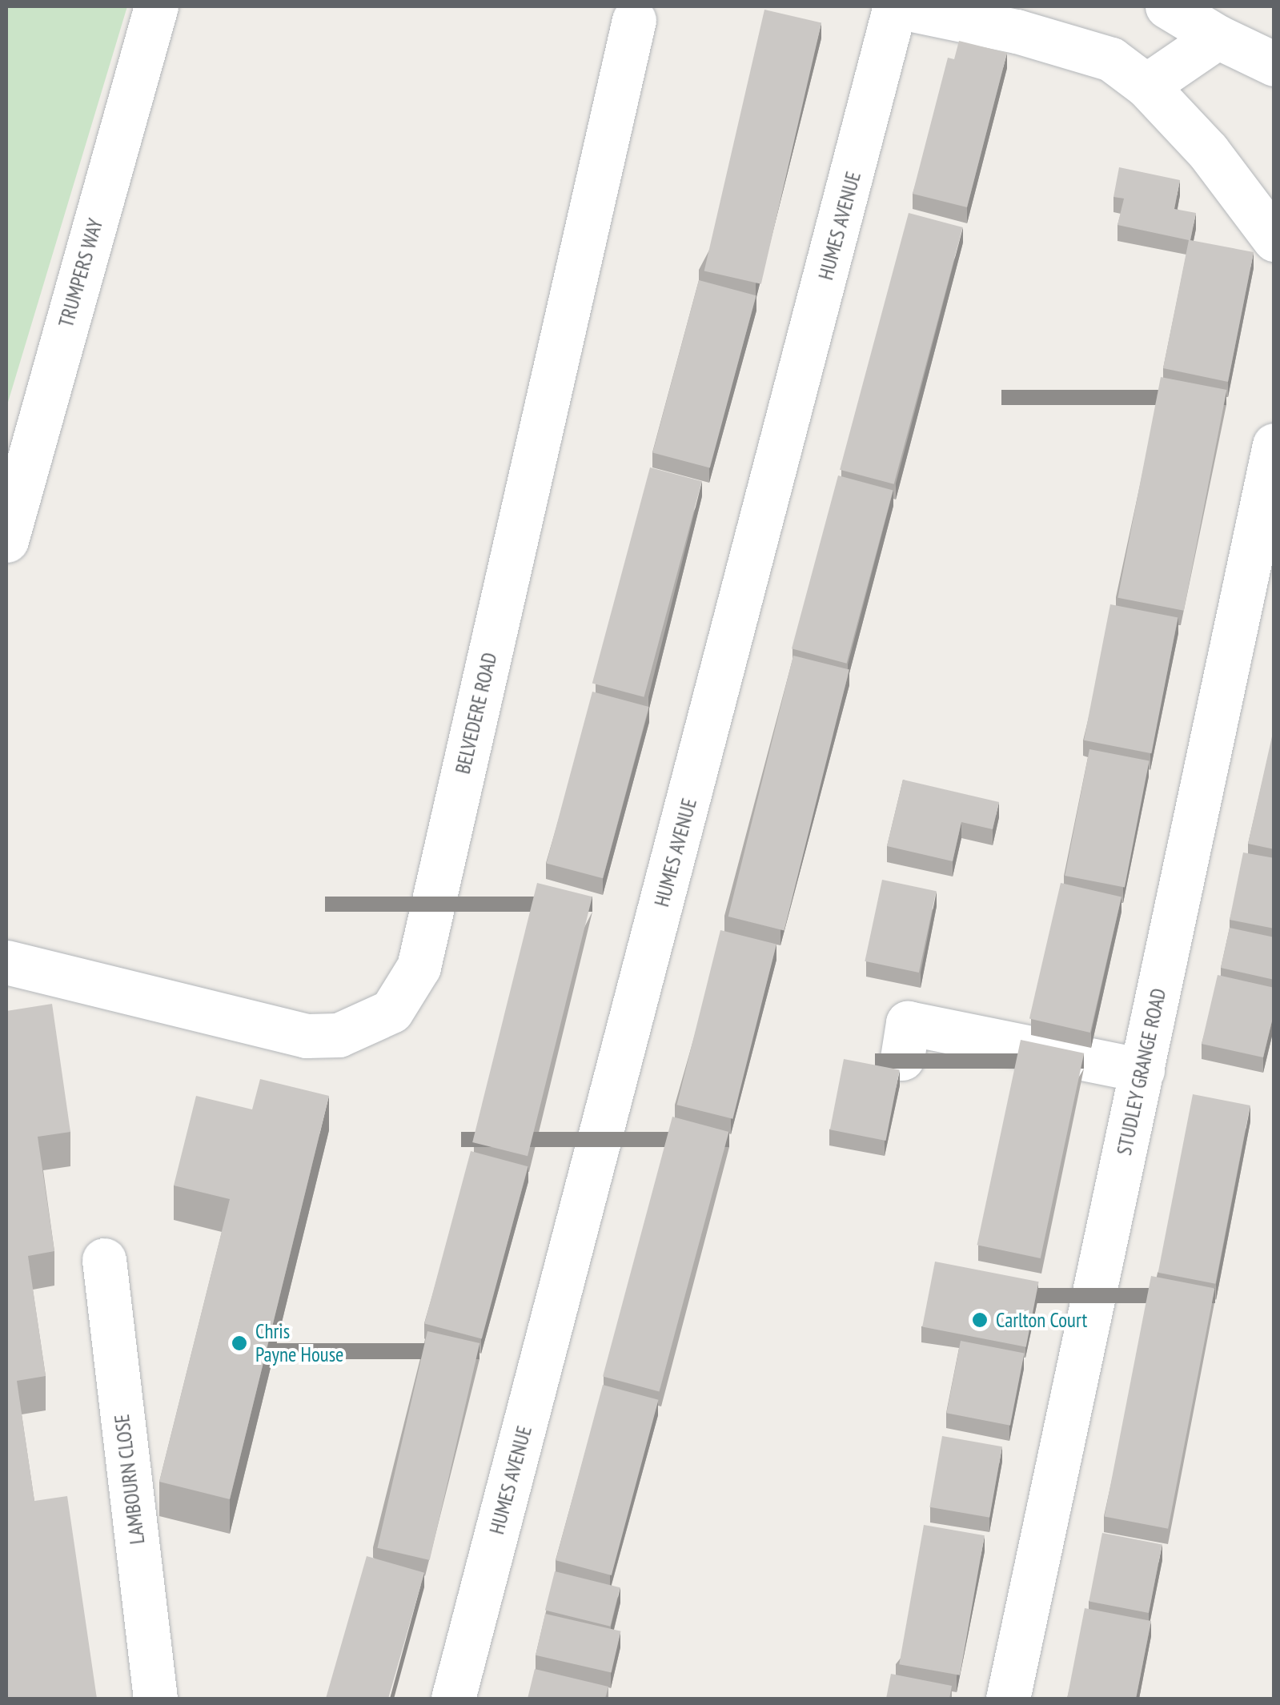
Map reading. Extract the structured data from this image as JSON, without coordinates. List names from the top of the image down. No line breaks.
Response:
{"streets":{"street":["HUMES AVENUE","TRUMPERS WAY","BELVEDERE ROAD","STUDLEY GRANGE ROAD","LAMBOURN CLOSE"]},"places":["Carlton Court","Chris Payne House"]}
